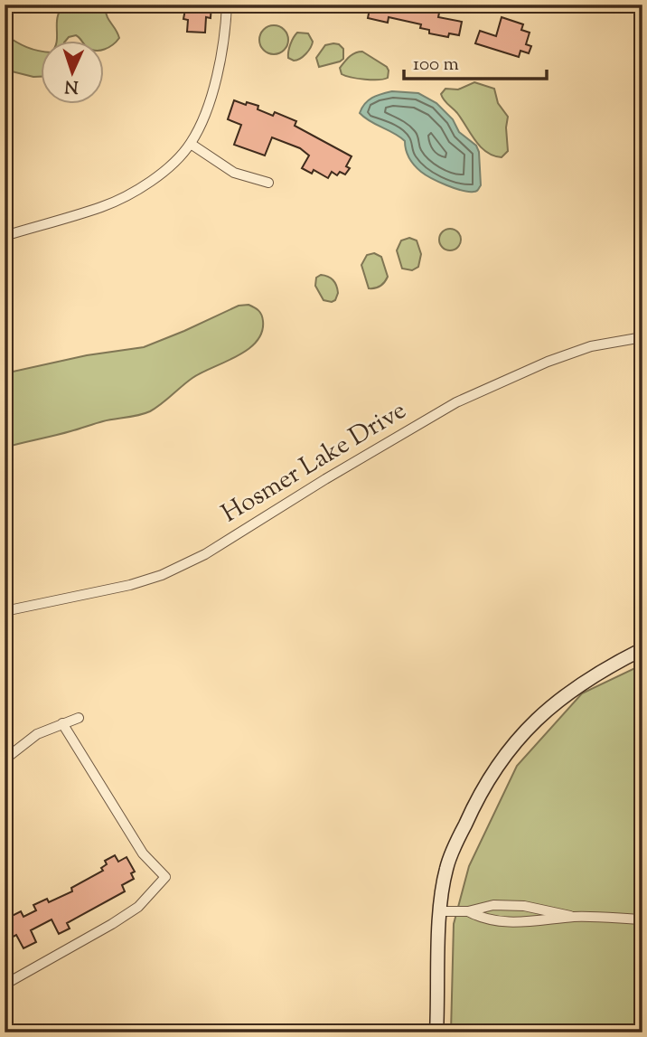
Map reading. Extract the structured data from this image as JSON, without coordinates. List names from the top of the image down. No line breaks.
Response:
{"streets":{"street":["Hosmer Lake Drive"]},"scale_bar":"100 m","north":"bottom"}
